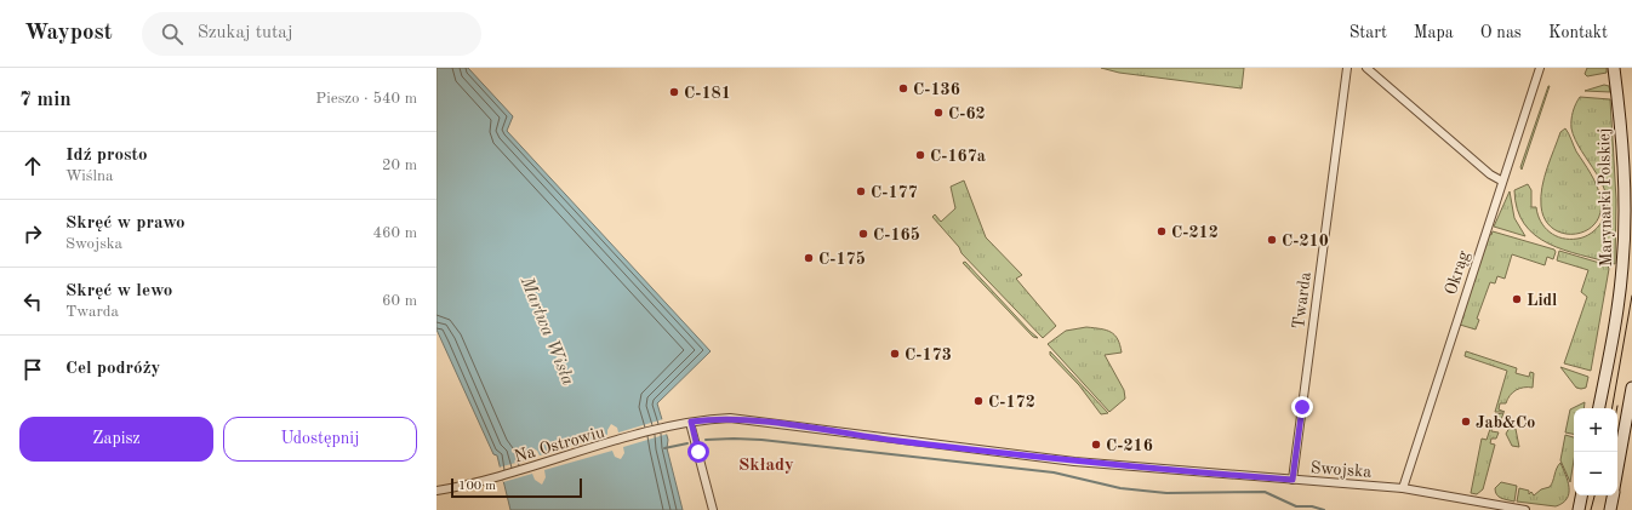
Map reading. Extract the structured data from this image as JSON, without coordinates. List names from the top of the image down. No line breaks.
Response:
{"streets":{"main road":["Marynarki Polskiej"],"street":["Okrąg","Twarda","Na Ostrowiu","Swojska"]},"crossings":[["Okrąg","Swojska"],["Twarda","Swojska"],["Na Ostrowiu","Swojska"]],"districts":["Składy"],"water":["Martwa Wisła"],"places":["C-136","C-181","C-62","C-167a","C-177","C-212","C-165","C-210","C-175","Lidl","C-173","C-172","Jab&Co","C-216"],"scale_bar":"100 m","page":{"header":"Waypost","search":"Szukaj tutaj","nav":["Start","Mapa","O nas","Kontakt"],"heading":["7 min","Pieszo · 540 m"],"list":[["Idź prosto","Wiślna","20 m"],["Skręć w prawo","Swojska","460 m"],["Skręć w lewo","Twarda","60 m"],"Cel podróży"],"buttons":["Zapisz","Udostępnij"],"map_buttons":["+","−"],"scale":"100 m"}}
